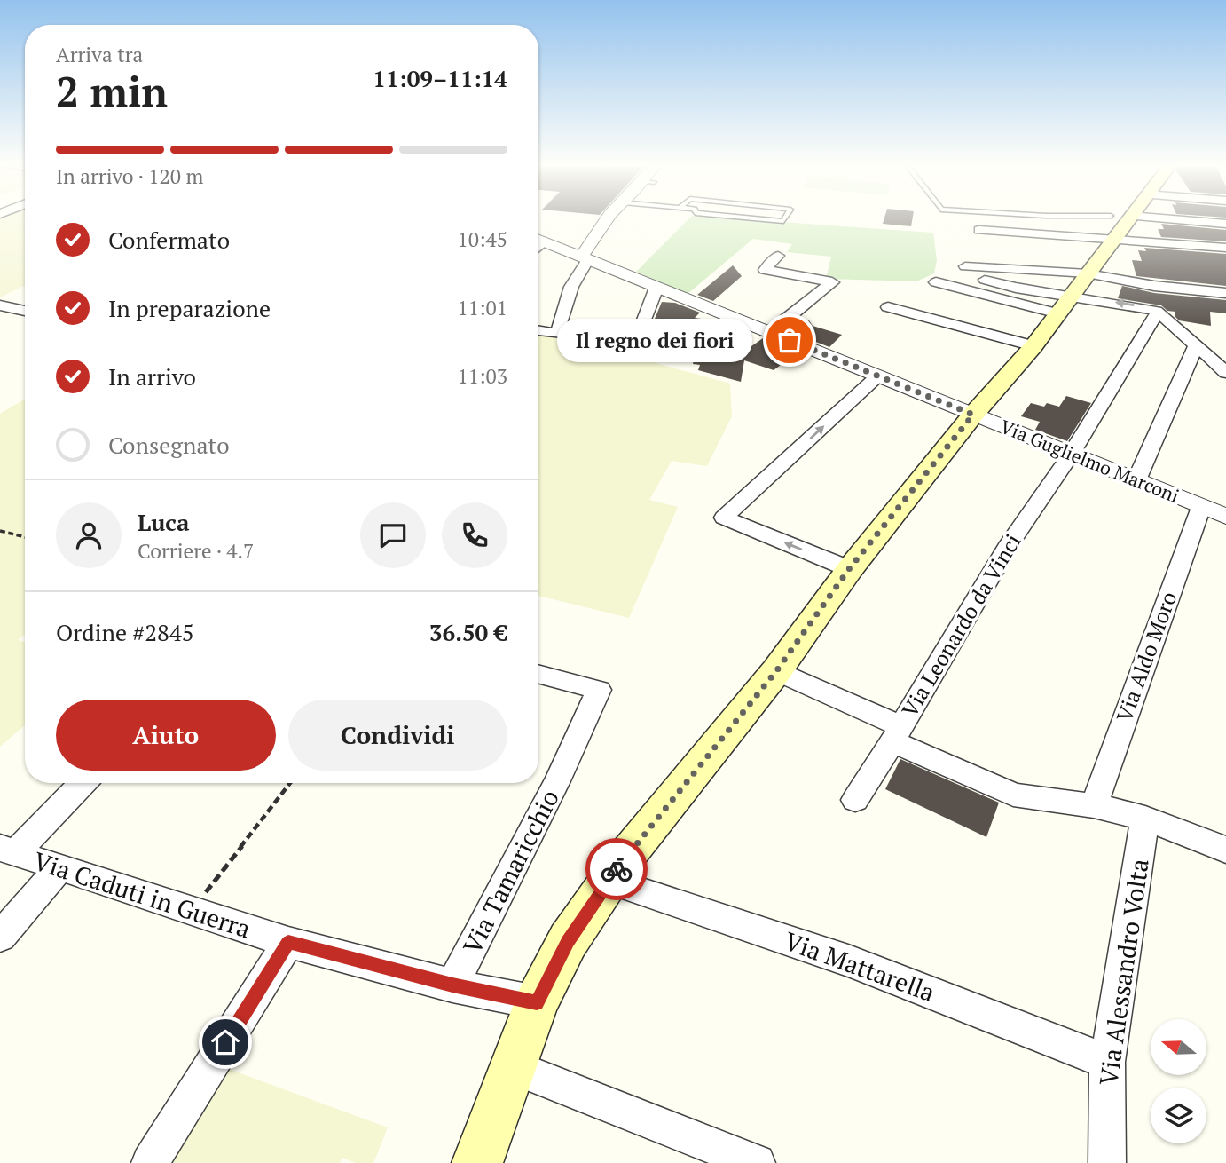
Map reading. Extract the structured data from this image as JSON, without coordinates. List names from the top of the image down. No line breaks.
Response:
{"streets":{"street":["Via Guglielmo Marconi","Via Leonardo da Vinci","Via Aldo Moro","Via Tamaricchio","Via Caduti in Guerra","Via Mattarella","Via Alessandro Volta"]},"crossings":[["Via Guglielmo Marconi","Via Leonardo da Vinci"],["Via Guglielmo Marconi","Via Aldo Moro"],["Via Tamaricchio","Via Caduti in Guerra"],["Via Mattarella","Via Alessandro Volta"]],"places":["Il regno dei fiori"],"north":"left","page":{"heading":["2 min","Arriva tra","11:09–11:14"],"panel":["Luca","Corriere · 4.7","Ordine #2845","36.50 €"],"bar":"In arrivo · 120 m","list":[["Confermato","10:45"],["In preparazione","11:01"],["In arrivo","11:03"],"Consegnato"],"bubble":"Il regno dei fiori","buttons":["Aiuto","Condividi"]}}
